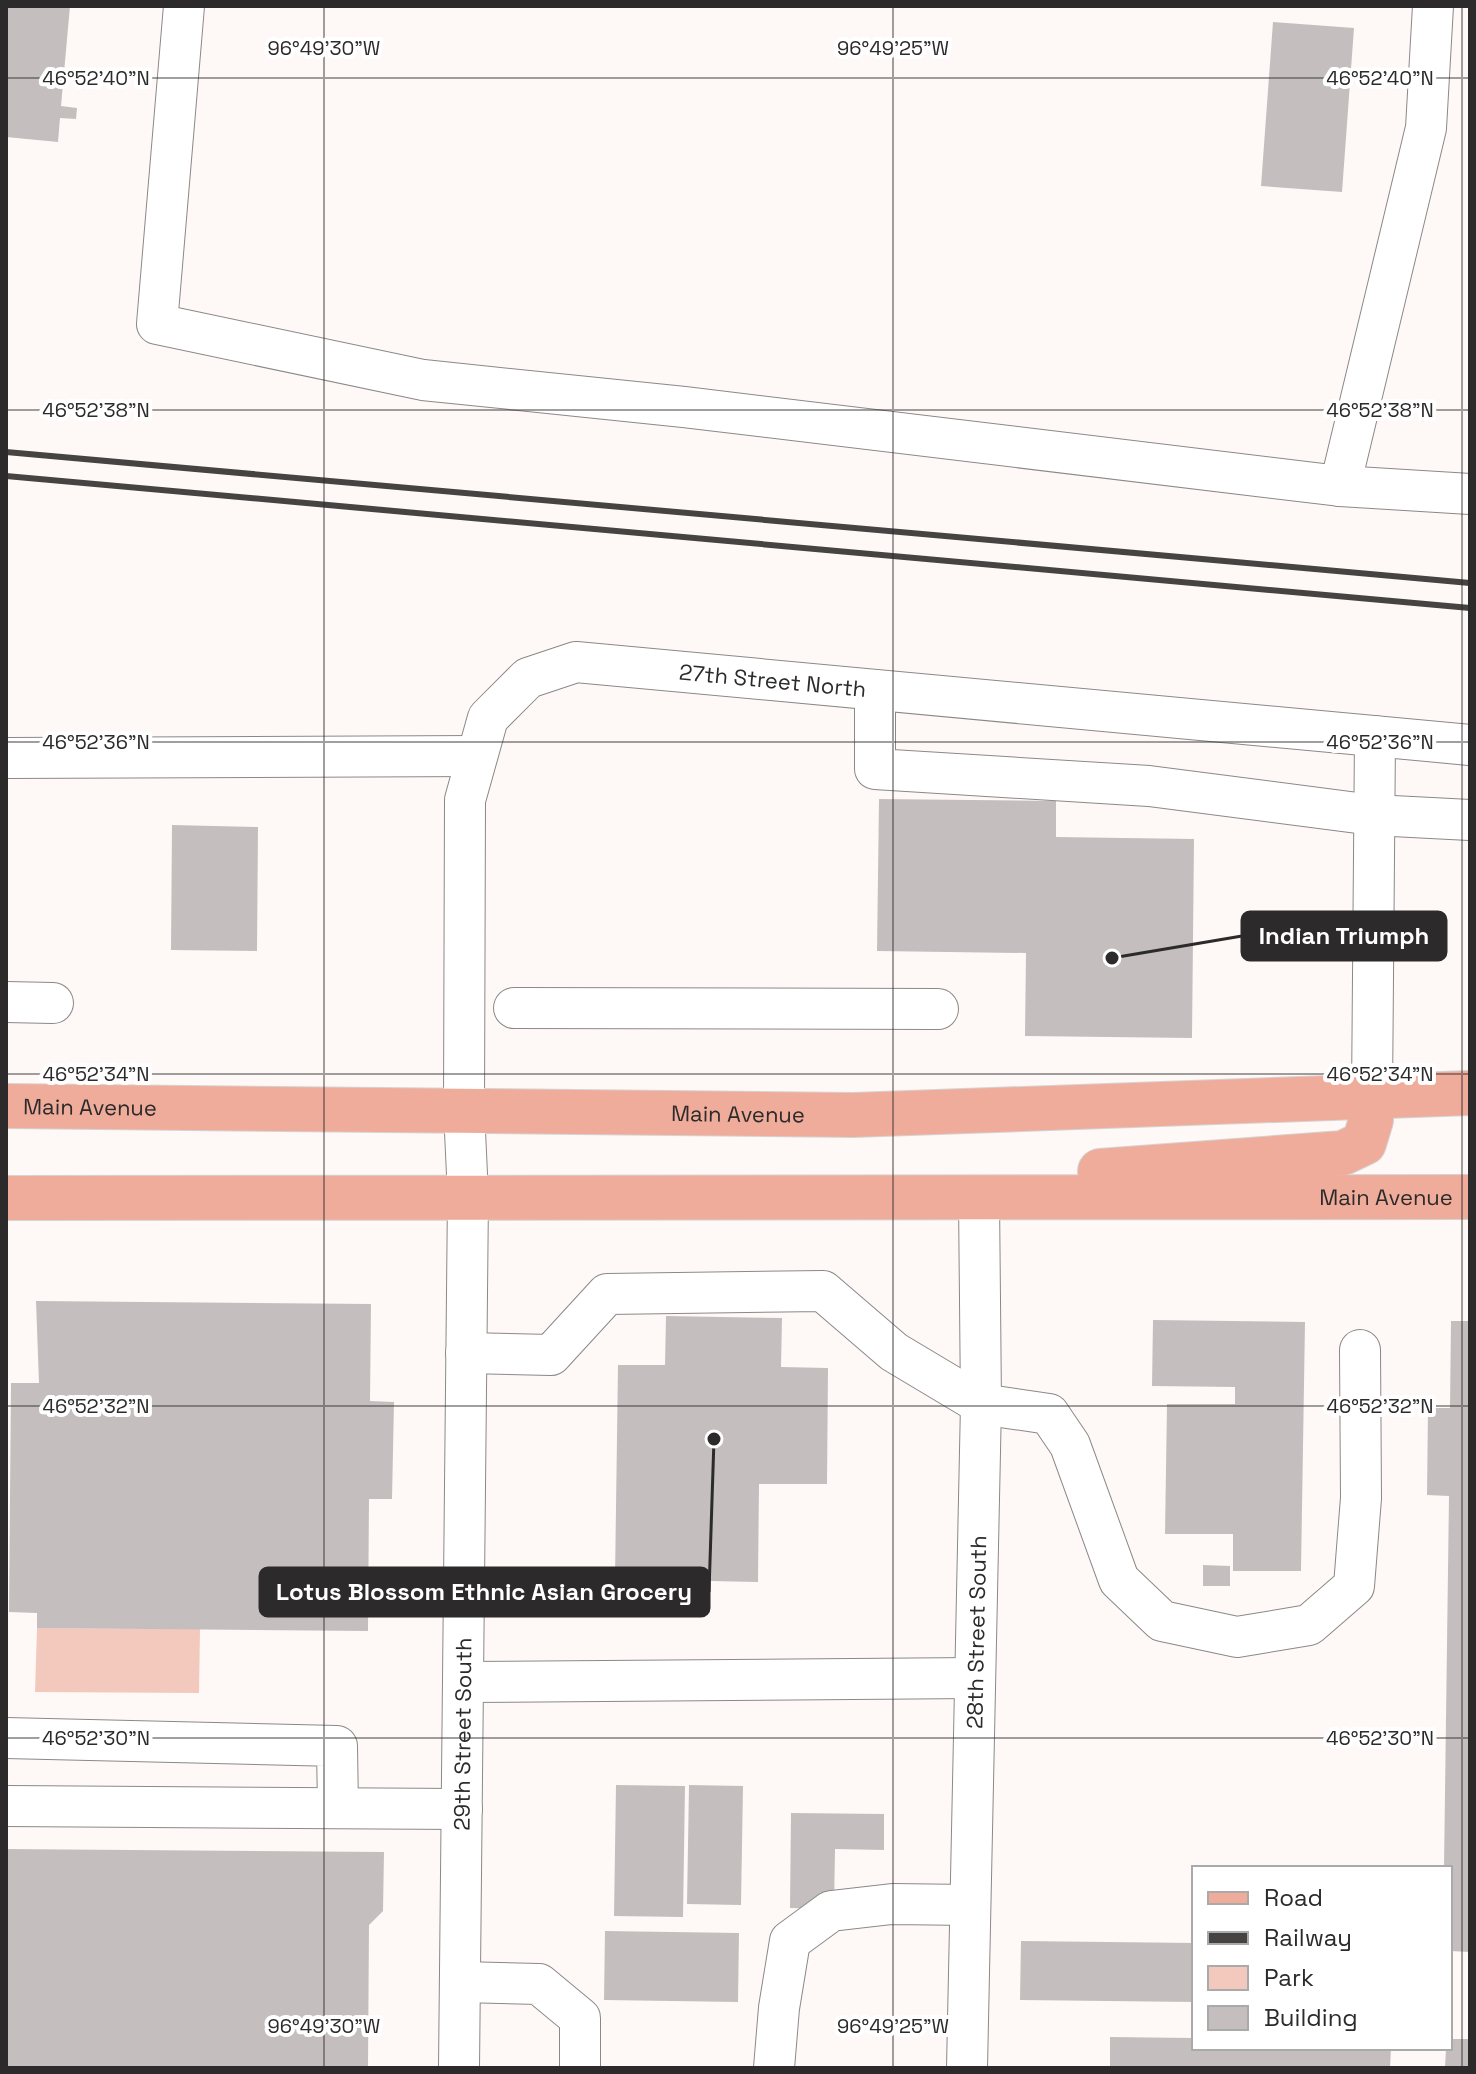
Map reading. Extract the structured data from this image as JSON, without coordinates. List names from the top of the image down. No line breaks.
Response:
{"streets":{"main road":["Main Avenue"],"street":["27th Street North","28th Street South","29th Street South"]},"crossings":[["27th Street North","Main Avenue"],["27th Street North","29th Street South"],["Main Avenue","28th Street South"],["Main Avenue","29th Street South"]],"places":["Indian Triumph","Lotus Blossom Ethnic Asian Grocery"],"legend":["Road","Railway","Park","Building"],"coordinates":["96°49'30\"W","96°49'25\"W","46°52'40\"N","46°52'38\"N","46°52'36\"N","46°52'34\"N","46°52'32\"N","46°52'30\"N"]}
